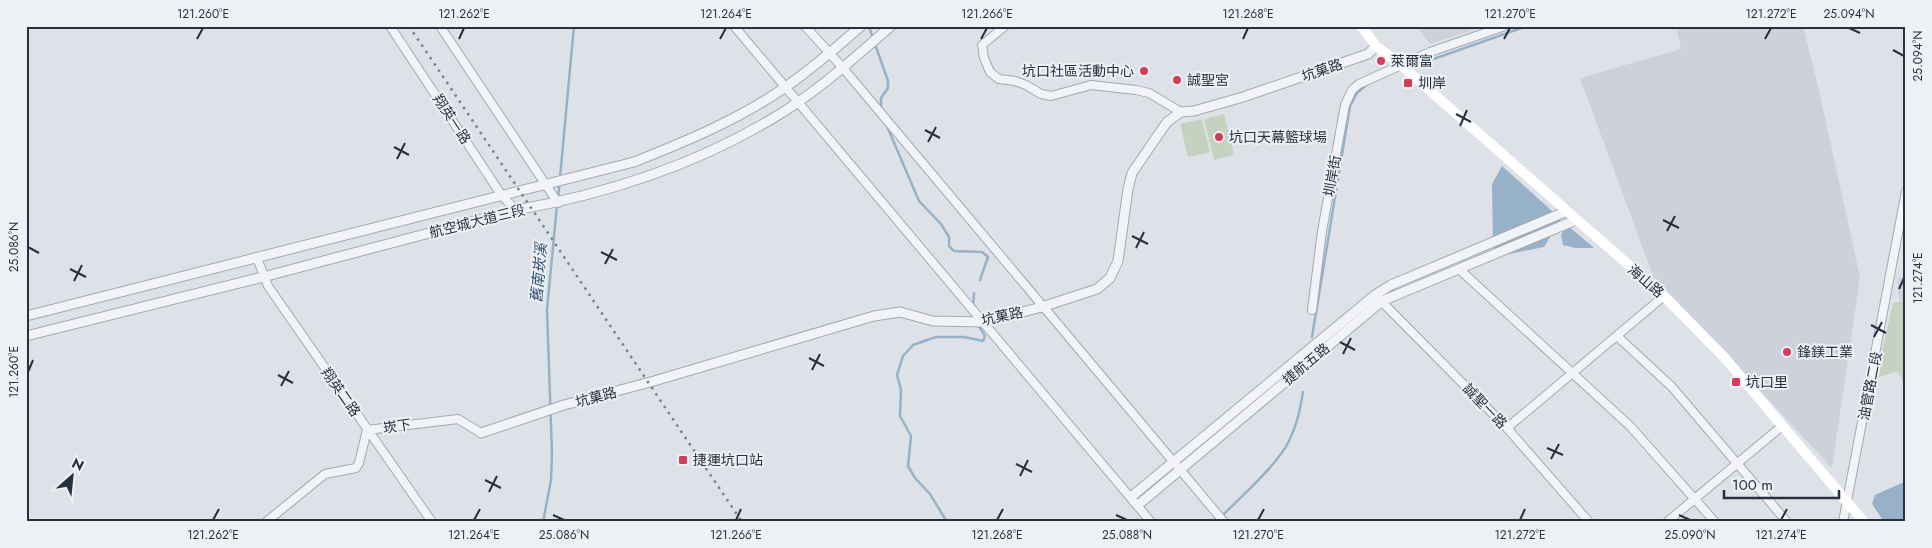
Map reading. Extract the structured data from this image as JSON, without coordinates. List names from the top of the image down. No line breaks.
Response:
{"streets":{"main road":["海山路"],"street":["坑菓路","翔英一路","圳岸街","航空城大道三段","捷航五路","油管路二段","翔英二路","誠聖一路","崁下"]},"crossings":[["坑菓路","海山路"],["坑菓路","崁下"],["翔英一路","航空城大道三段"],["圳岸街","海山路"],["航空城大道三段","翔英二路"],["海山路","捷航五路"],["海山路","油管路二段"],["捷航五路","誠聖一路"],["翔英二路","崁下"]],"water":["舊南崁溪"],"places":{"other":["萊爾富","坑口社區活動中心","誠聖宮","坑口天幕籃球場","鋒鎂工業"],"transit":["圳岸","坑口里","捷運坑口站"]},"scale_bar":"100 m","north":"top right","coordinates":["121.260°E","121.262°E","121.264°E","121.266°E","121.268°E","121.270°E","121.272°E","25.094°N","25.086°N","121.274°E","25.088°N","25.090°N"]}
